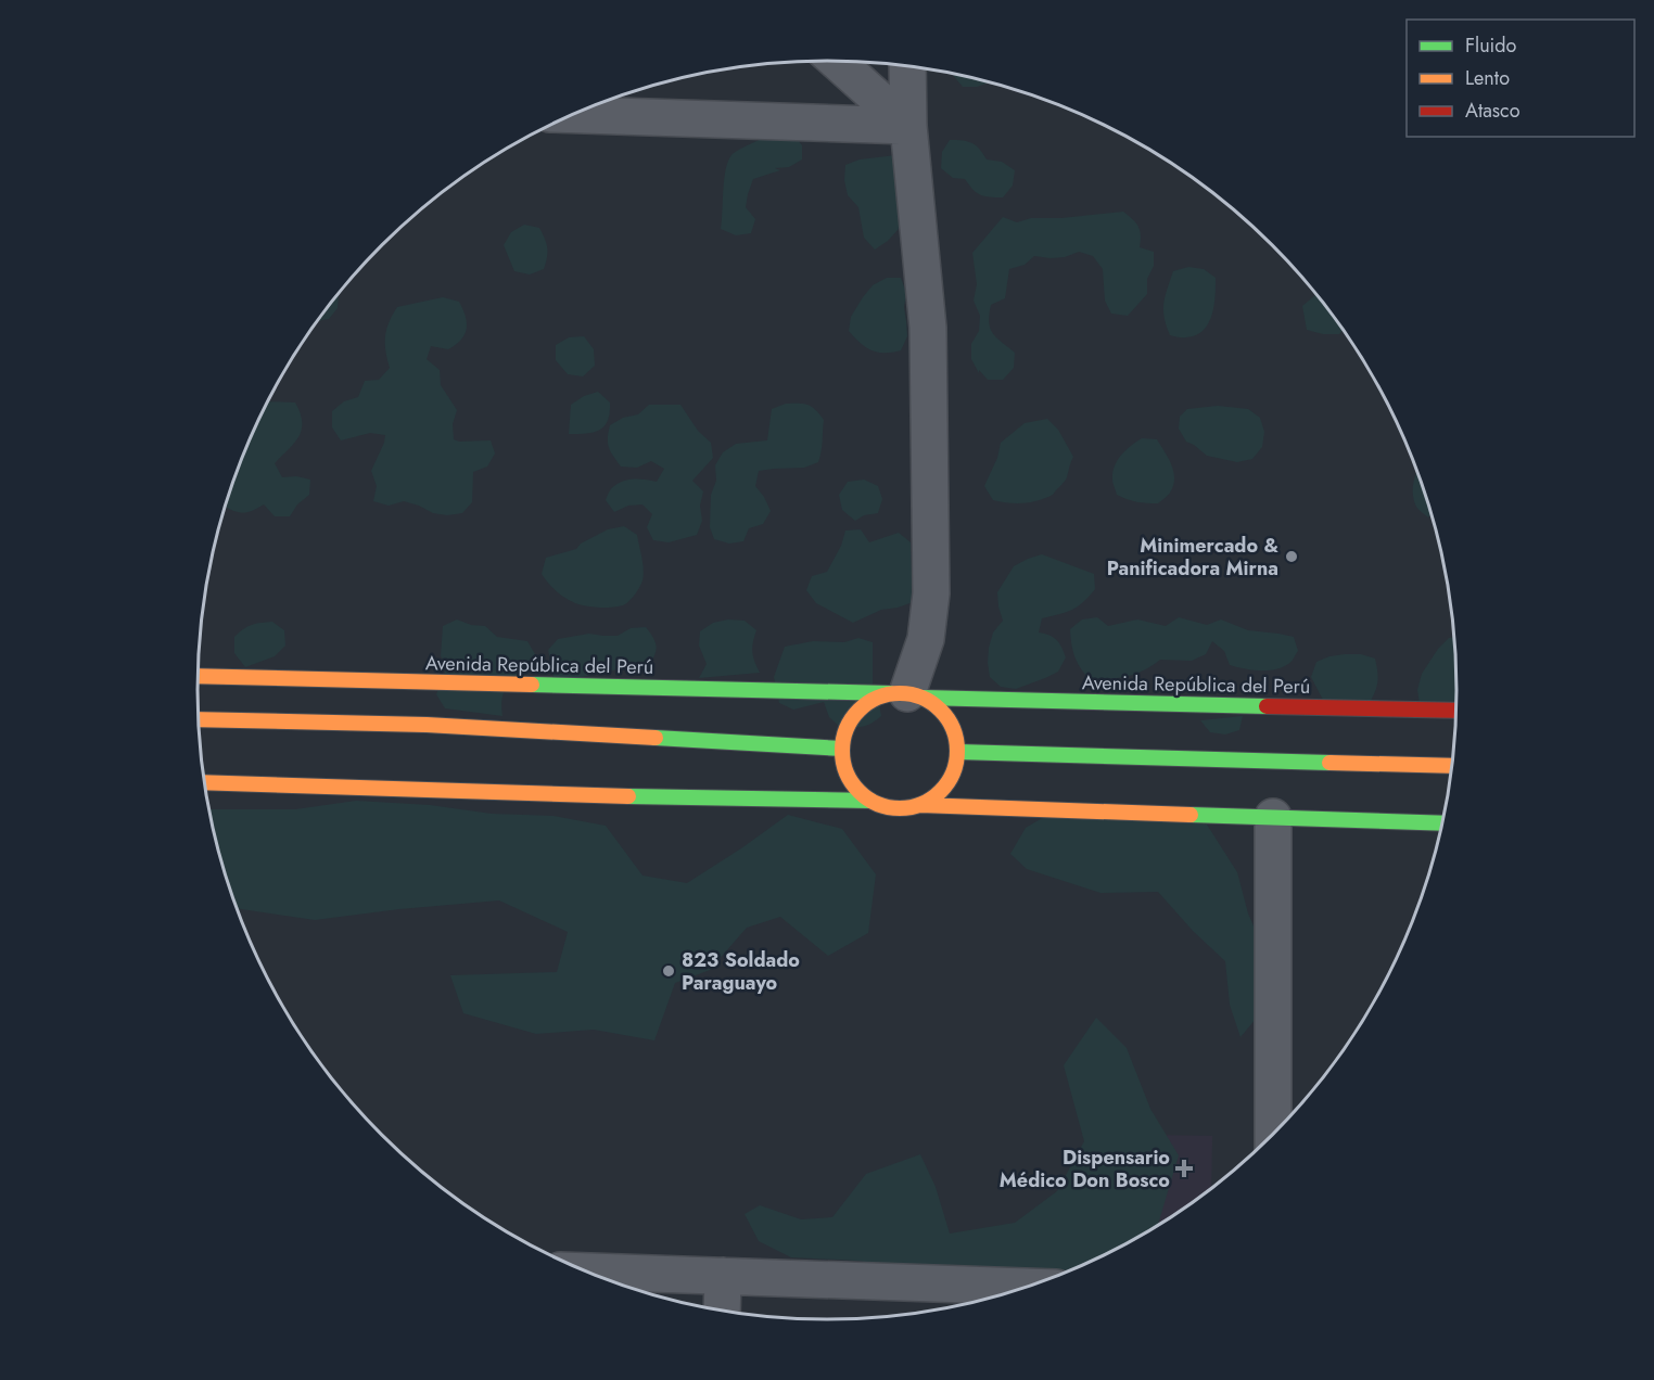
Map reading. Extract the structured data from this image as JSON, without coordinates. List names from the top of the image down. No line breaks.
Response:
{"streets":{"main road":["Avenida República del Perú"]},"places":{"other":["Minimercado & Panificadora Mirna","823 Soldado Paraguayo"],"health":["Dispensario Médico Don Bosco"]},"legend":["Fluido","Lento","Atasco"]}
